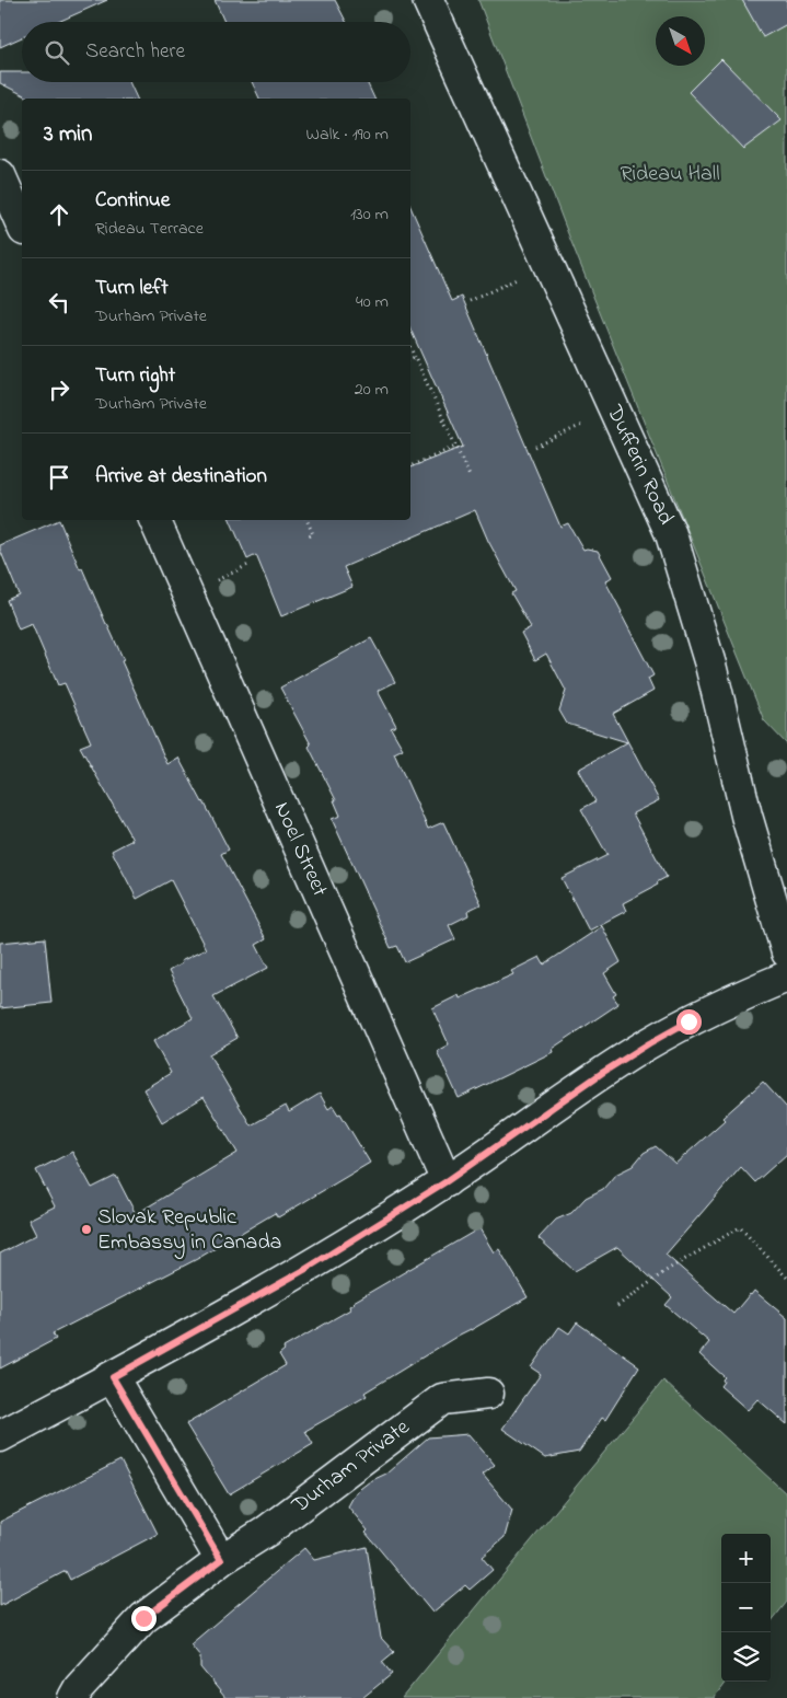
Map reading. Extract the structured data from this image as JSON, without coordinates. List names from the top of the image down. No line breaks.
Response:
{"streets":{"street":["Dufferin Road","Noel Street","Durham Private"]},"parks":["Rideau Hall"],"places":["Slovak Republic Embassy in Canada"],"north":"bottom right","page":{"search":"Search here","heading":["3 min","Walk · 190 m"],"list":[["Continue","Rideau Terrace","130 m"],["Turn left","Durham Private","40 m"],["Turn right","Durham Private","20 m"],"Arrive at destination"],"map_buttons":["+","−"]}}
